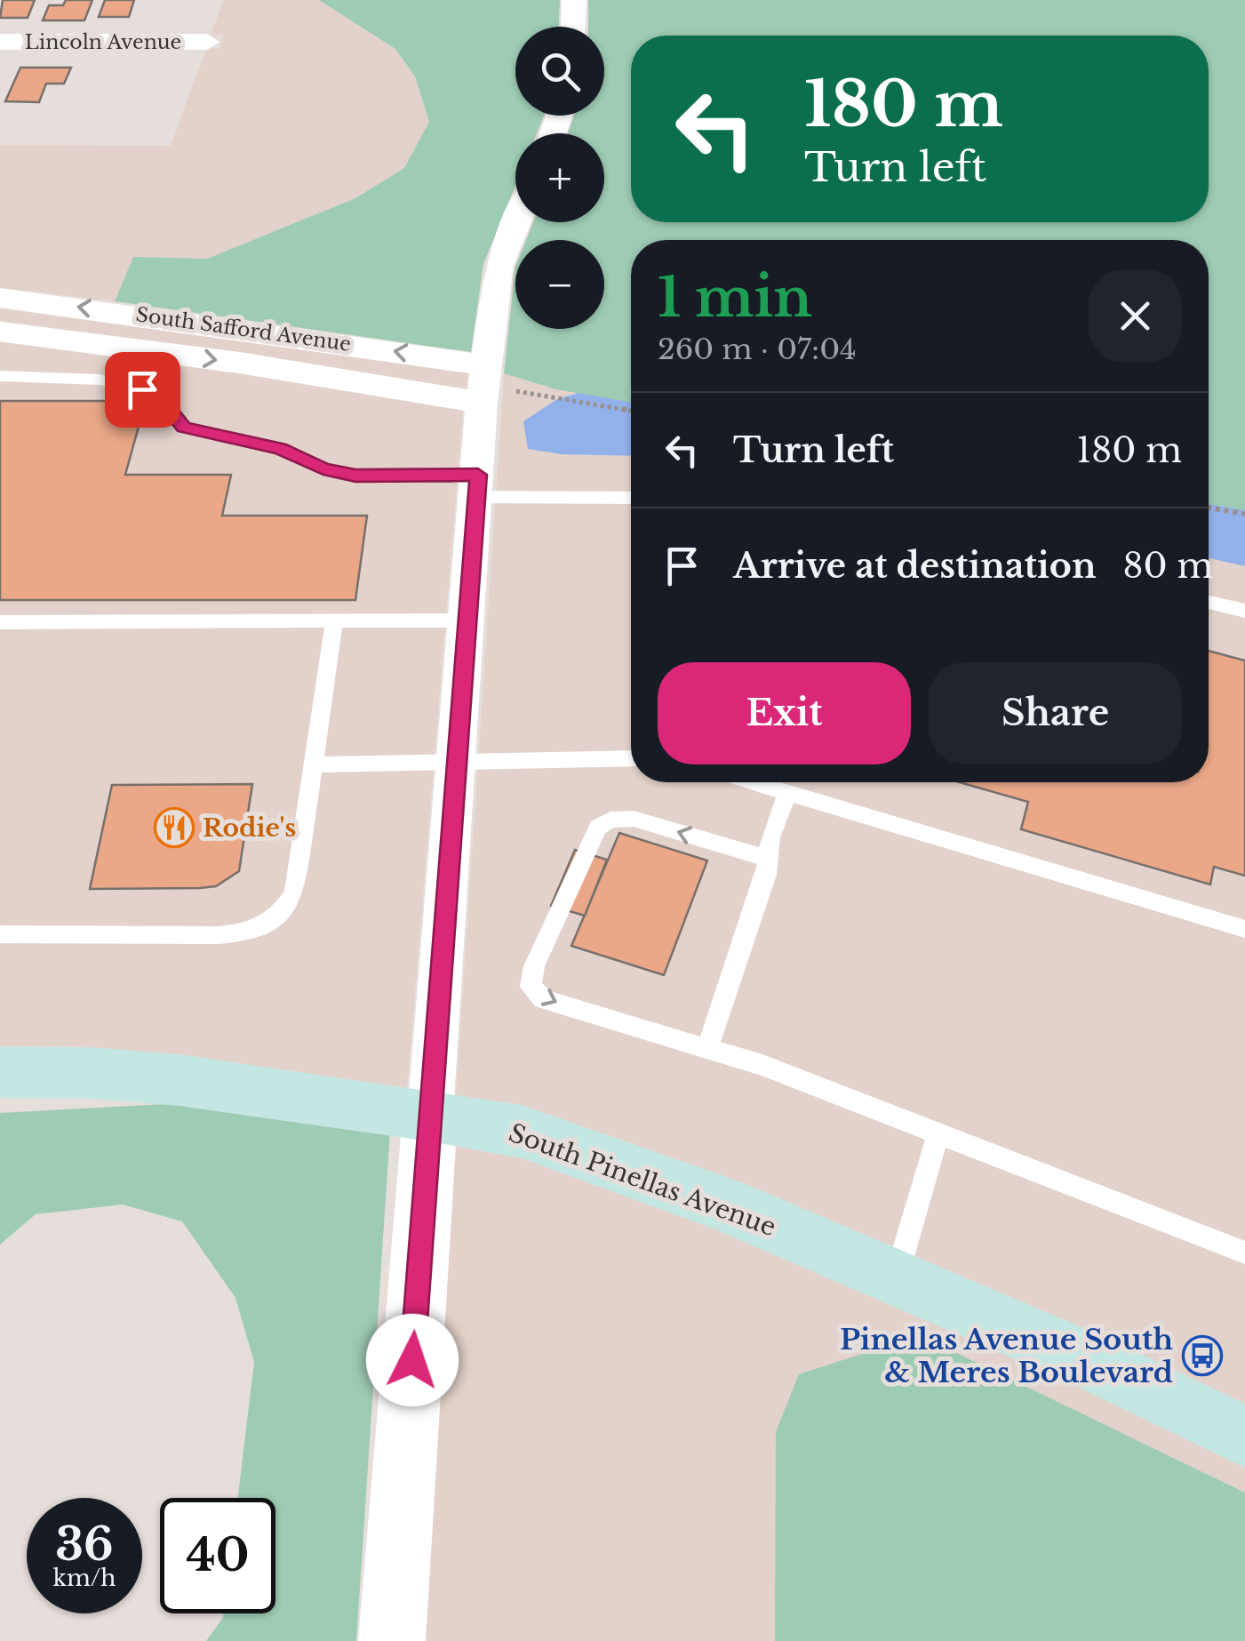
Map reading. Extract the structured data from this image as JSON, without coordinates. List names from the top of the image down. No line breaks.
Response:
{"streets":{"main road":["South Pinellas Avenue"],"street":["Lincoln Avenue","South Safford Avenue"]},"places":{"restaurant":["Rodie's"],"bus stop":["Pinellas Avenue South & Meres Boulevard"]},"page":{"map_buttons":["+","−"],"turn":["180 m","Turn left"],"heading":["1 min","260 m · 07:04"],"list":[{"name":"Turn left","value":"180 m"},{"name":"Arrive at destination","value":"80 m"}],"buttons":["Exit","Share"],"speed":"36 km/h","limit":"40"}}
